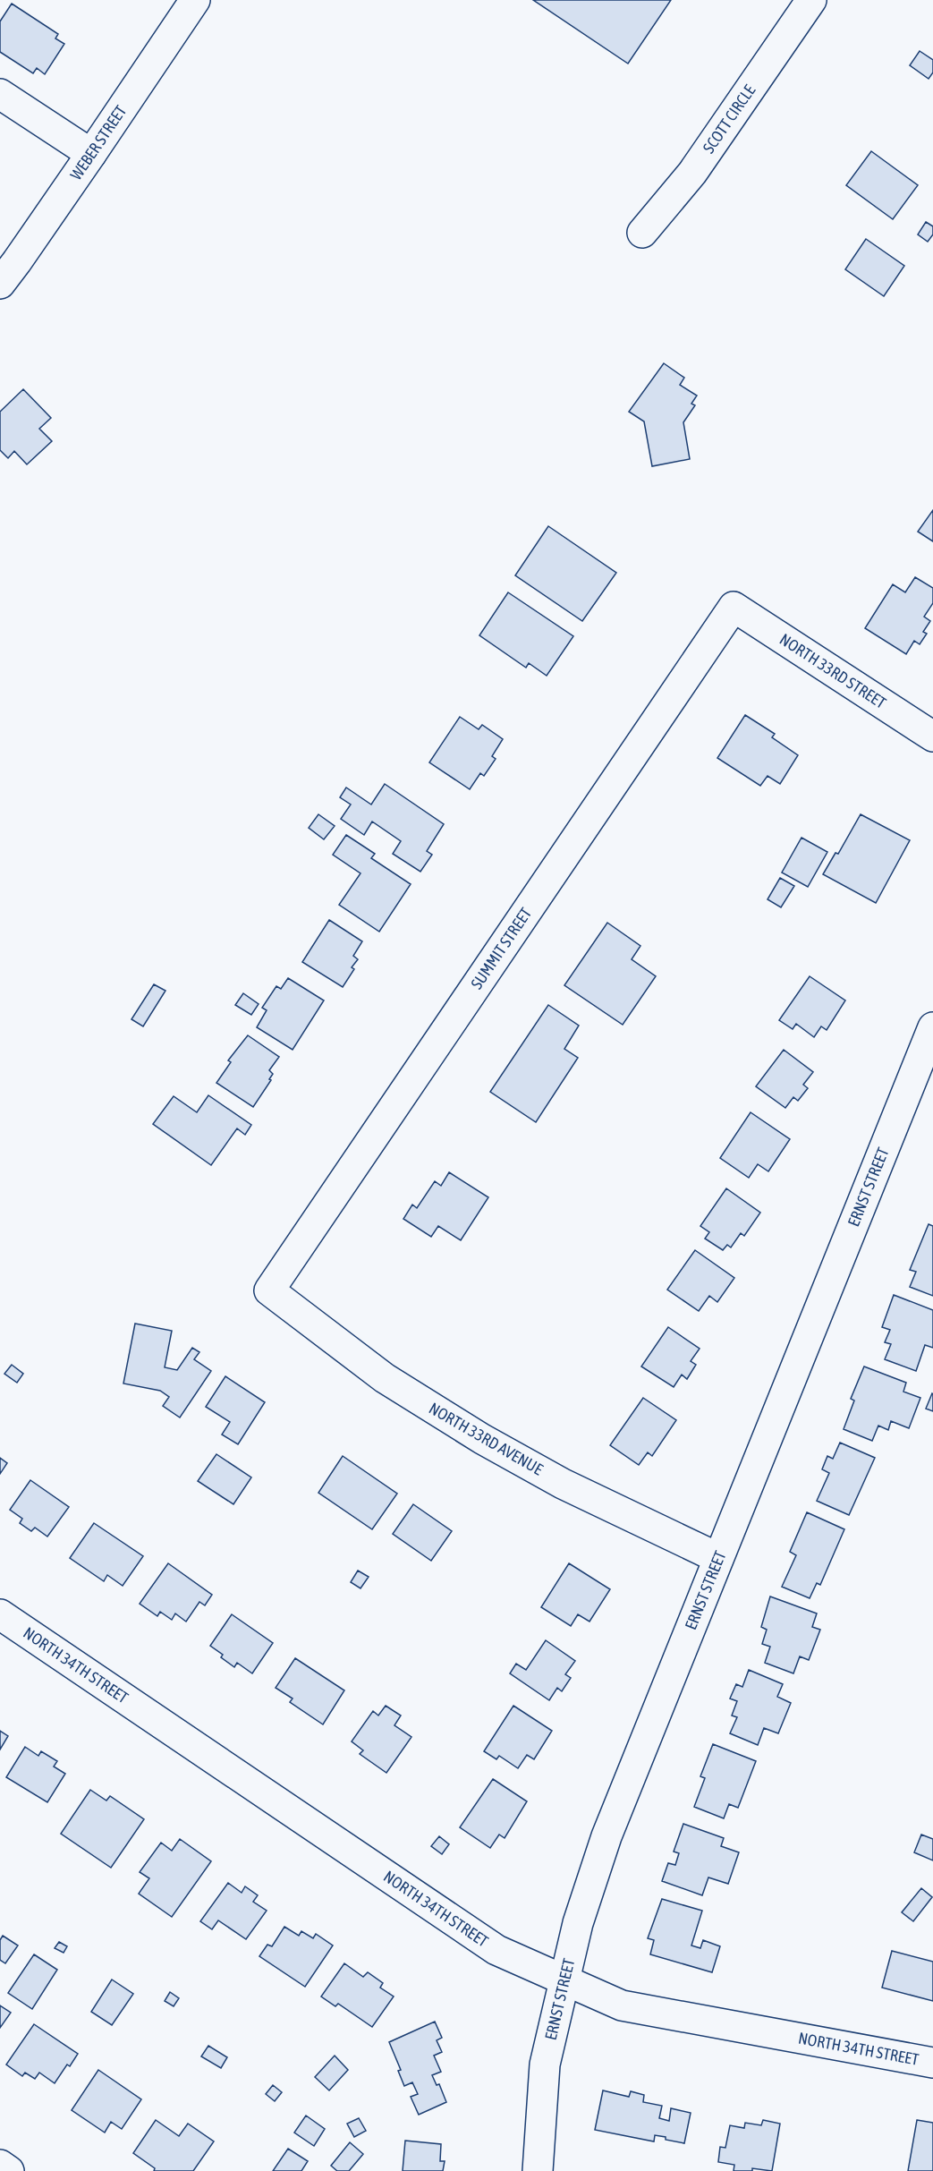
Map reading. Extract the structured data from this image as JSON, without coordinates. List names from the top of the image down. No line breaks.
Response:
{"streets":{"street":["SCOTT CIRCLE","WEBER STREET","NORTH 33RD STREET","SUMMIT STREET","ERNST STREET","NORTH 33RD AVENUE","NORTH 34TH STREET"]},"crossings":[["NORTH 33RD STREET","SUMMIT STREET"],["SUMMIT STREET","NORTH 33RD AVENUE"],["ERNST STREET","NORTH 33RD AVENUE"],["ERNST STREET","NORTH 34TH STREET"]]}
